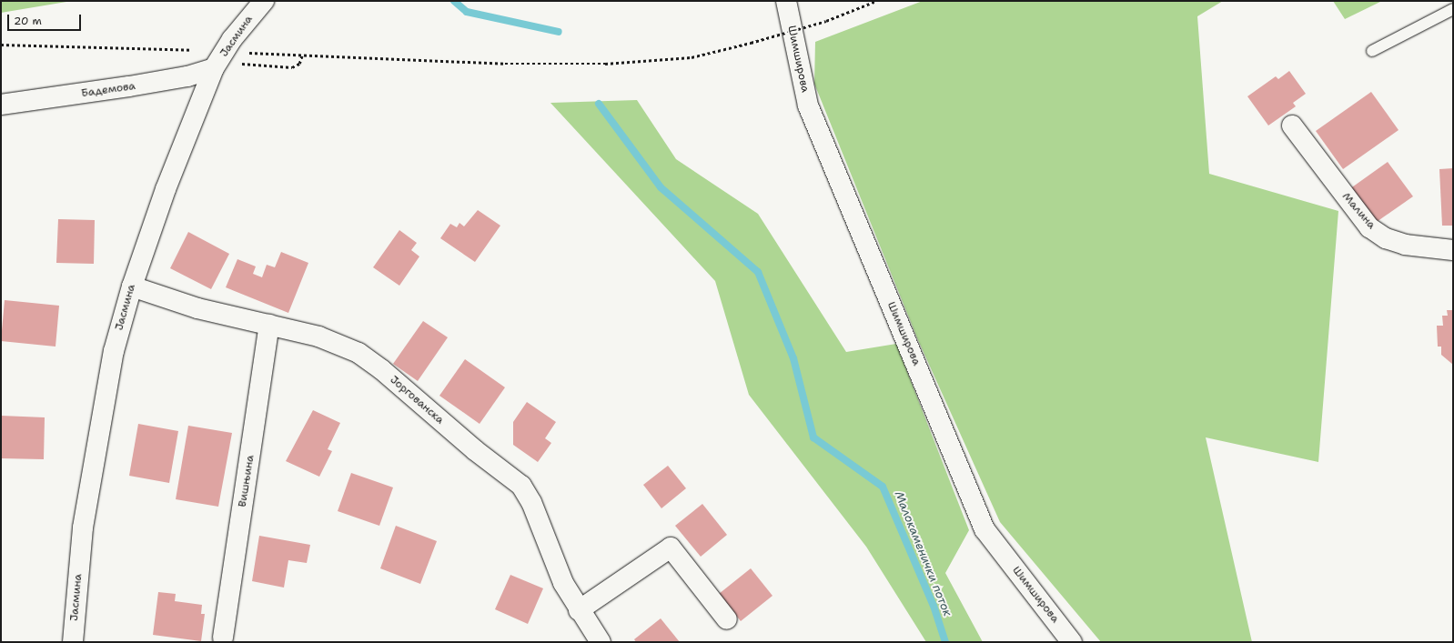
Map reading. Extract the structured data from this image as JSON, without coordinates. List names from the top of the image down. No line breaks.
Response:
{"streets":{"street":["Јасмина","Шимширова","Бадемова","Малина","Јоргованска","Вишњина"]},"crossings":[["Јасмина","Бадемова"],["Јасмина","Јоргованска"],["Јоргованска","Вишњина"]],"water":["Малокаменички поток"],"scale_bar":"20 m"}
